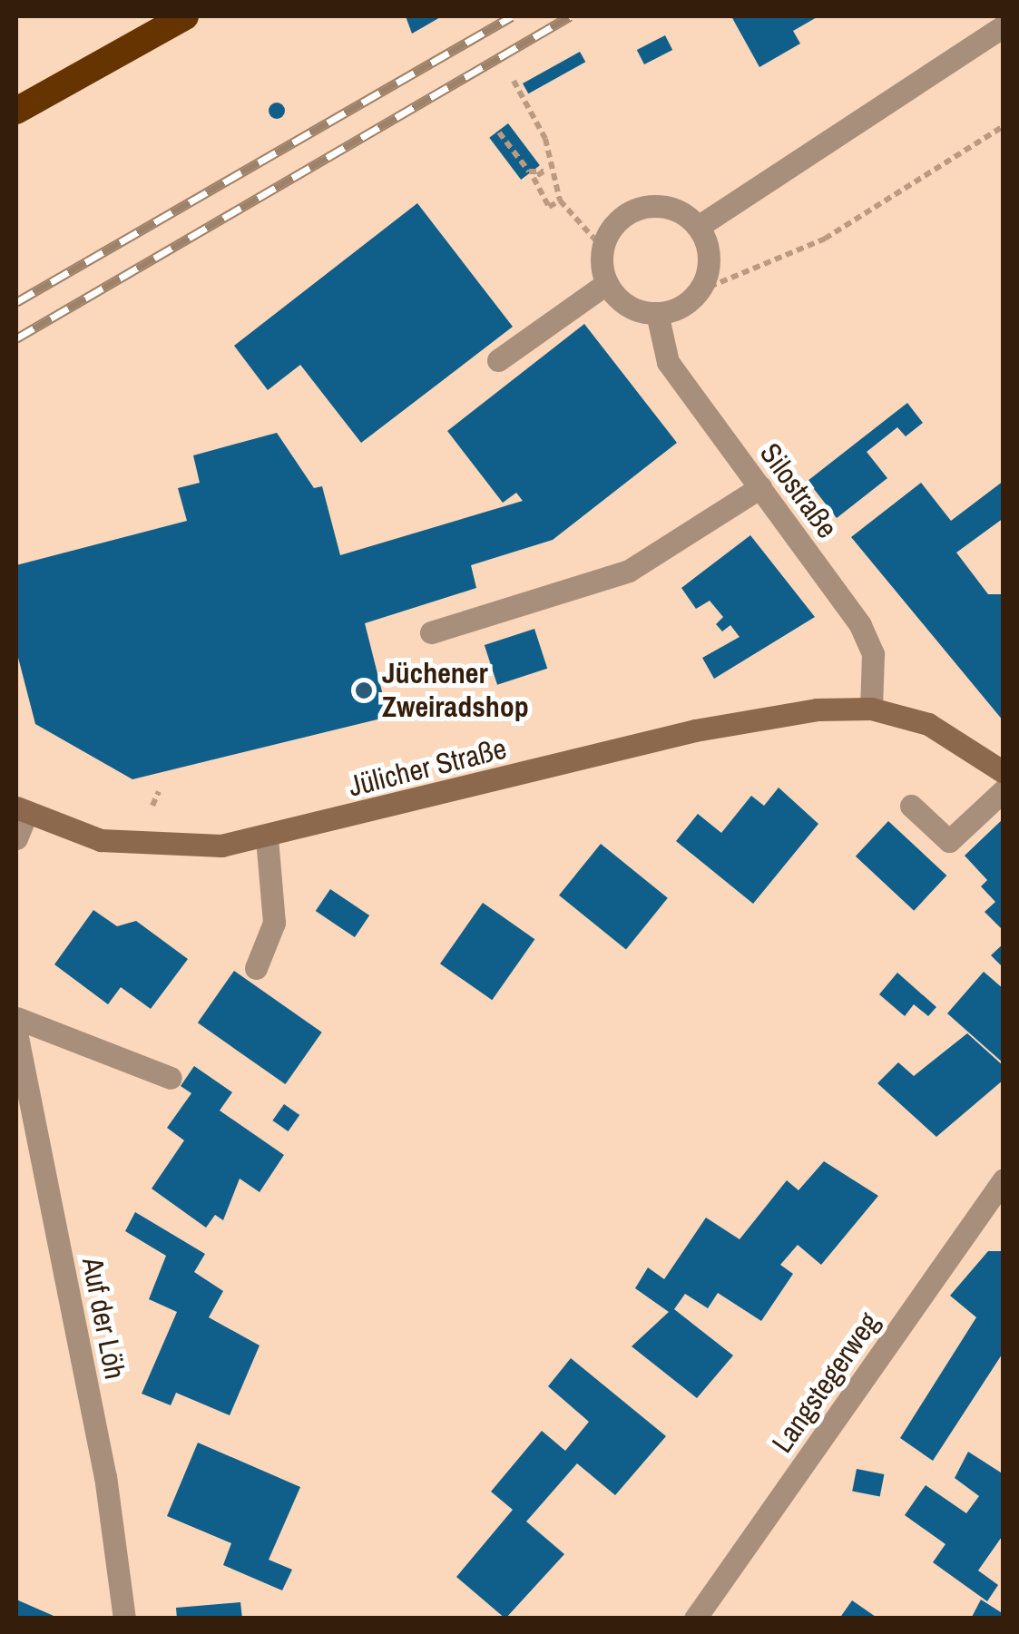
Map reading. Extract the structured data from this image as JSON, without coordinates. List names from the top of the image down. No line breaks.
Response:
{"streets":{"street":["Silostraße","Jülicher Straße","Auf der Löh","Langstegerweg"]},"crossings":[["Silostraße","Jülicher Straße"]],"places":["Jüchener Zweiradshop"]}
